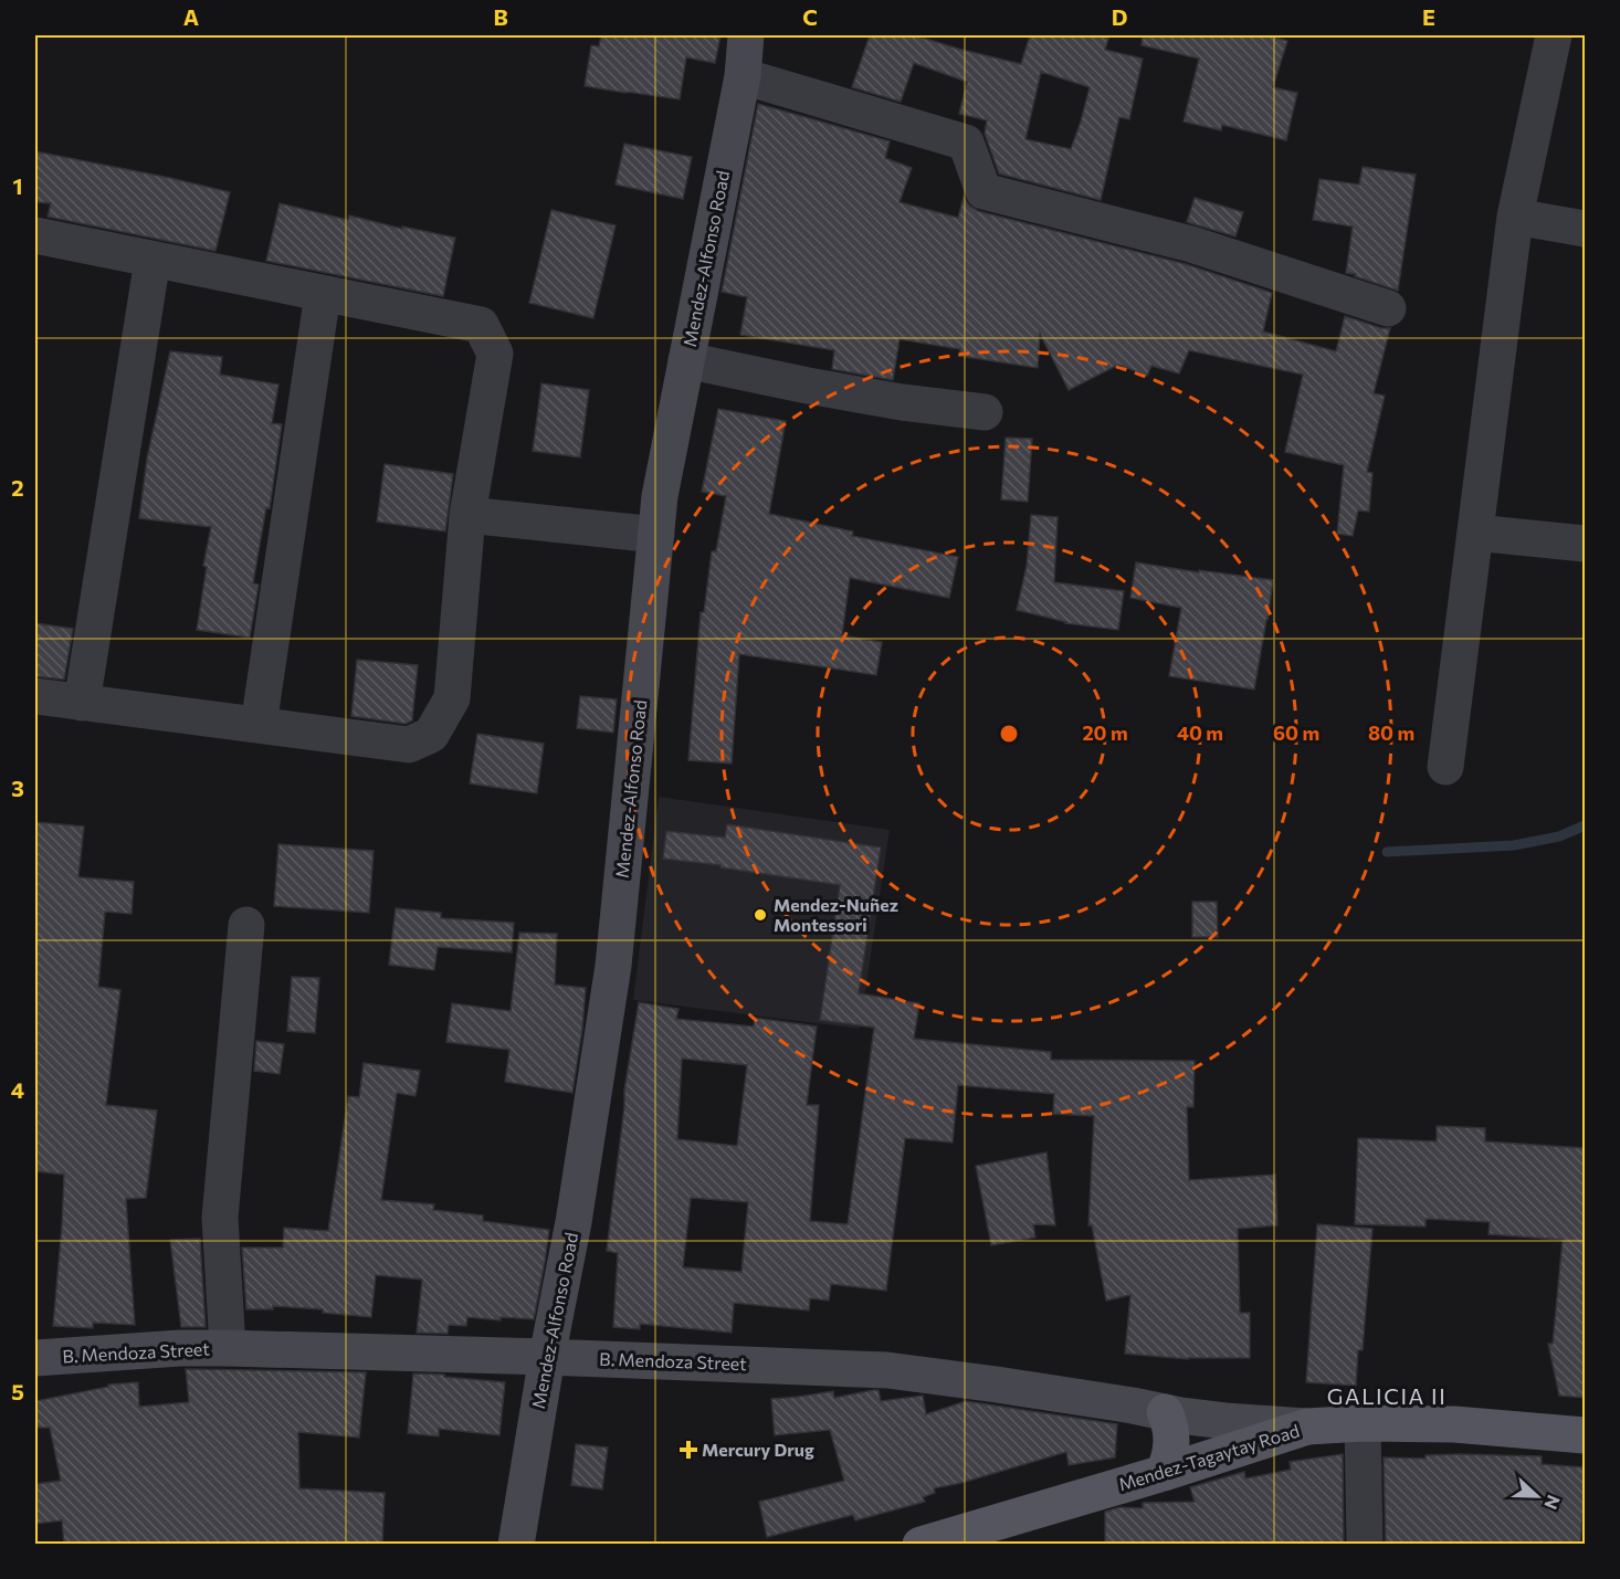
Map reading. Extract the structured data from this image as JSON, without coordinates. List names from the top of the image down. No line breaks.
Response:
{"streets":{"main road":["Mendez-Alfonso Road","B. Mendoza Street","Mendez-Tagaytay Road"]},"crossings":[["Mendez-Alfonso Road","B. Mendoza Street"],["B. Mendoza Street","Mendez-Tagaytay Road"]],"districts":["GALICIA II"],"places":{"other":["Mendez-Nuñez Montessori"],"health":["Mercury Drug"]},"north":"right","grid":{"columns":["A","B","C","D","E"],"rows":["1","2","3","4","5"]},"rings":["20 m","40 m","60 m","80 m"]}
